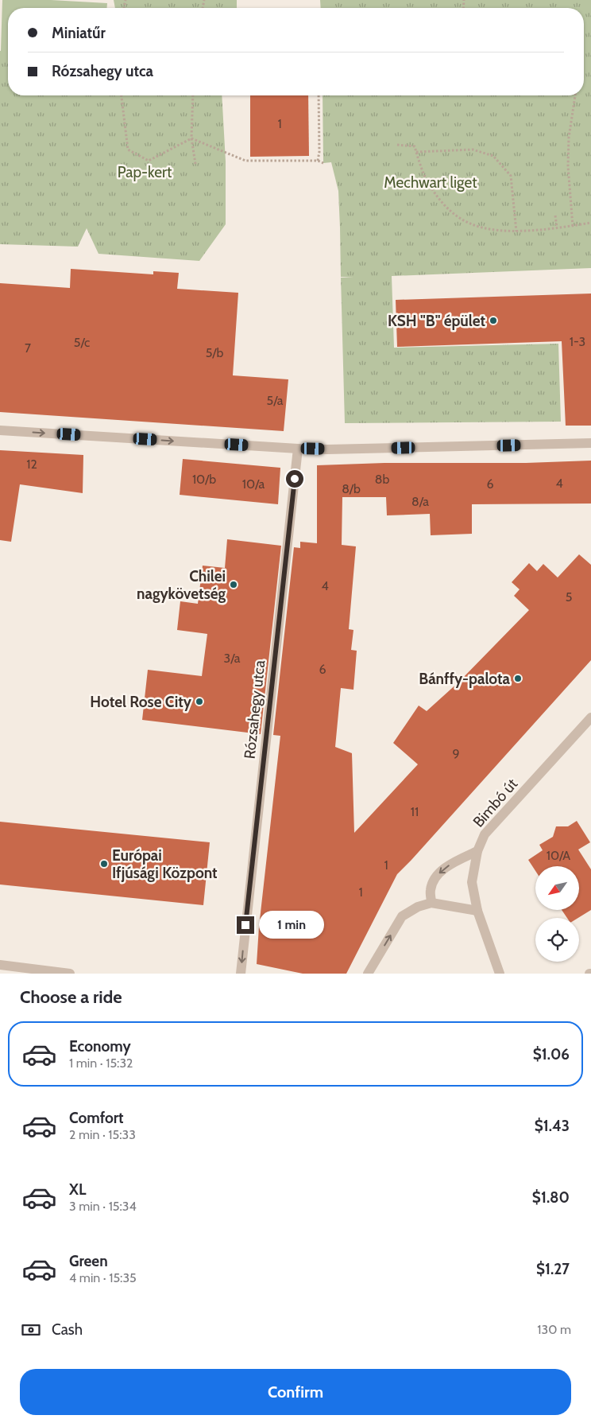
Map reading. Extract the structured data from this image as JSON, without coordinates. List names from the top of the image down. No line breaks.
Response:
{"streets":{"street":["Rózsahegy utca","Bimbó út"]},"one_way":["Rózsahegy utca"],"parks":["Pap-kert","Mechwart liget"],"places":["KSH \"B\" épület","Chilei nagykövetség","Bánffy-palota","Hotel Rose City","Európai Ifjúsági Központ"],"house_numbers":["1","1-3","5/c","7","5/b","5/a","12","10/b","8b","4","10/a","6","8/b","8/a","4","5","3/a","6","9","11","10/A","1","1"],"north":"bottom left","page":{"banner":["Miniatűr","Rózsahegy utca"],"bubble":"1 min","heading":"Choose a ride","list":[{"name":"Economy","note":"1 min · 15:32","value":"$1.06"},{"name":"Comfort","note":"2 min · 15:33","value":"$1.43"},{"name":"XL","note":"3 min · 15:34","value":"$1.80"},{"name":"Green","note":"4 min · 15:35","value":"$1.27"}],"pay":["Cash","130 m"],"buttons":"Confirm"}}
